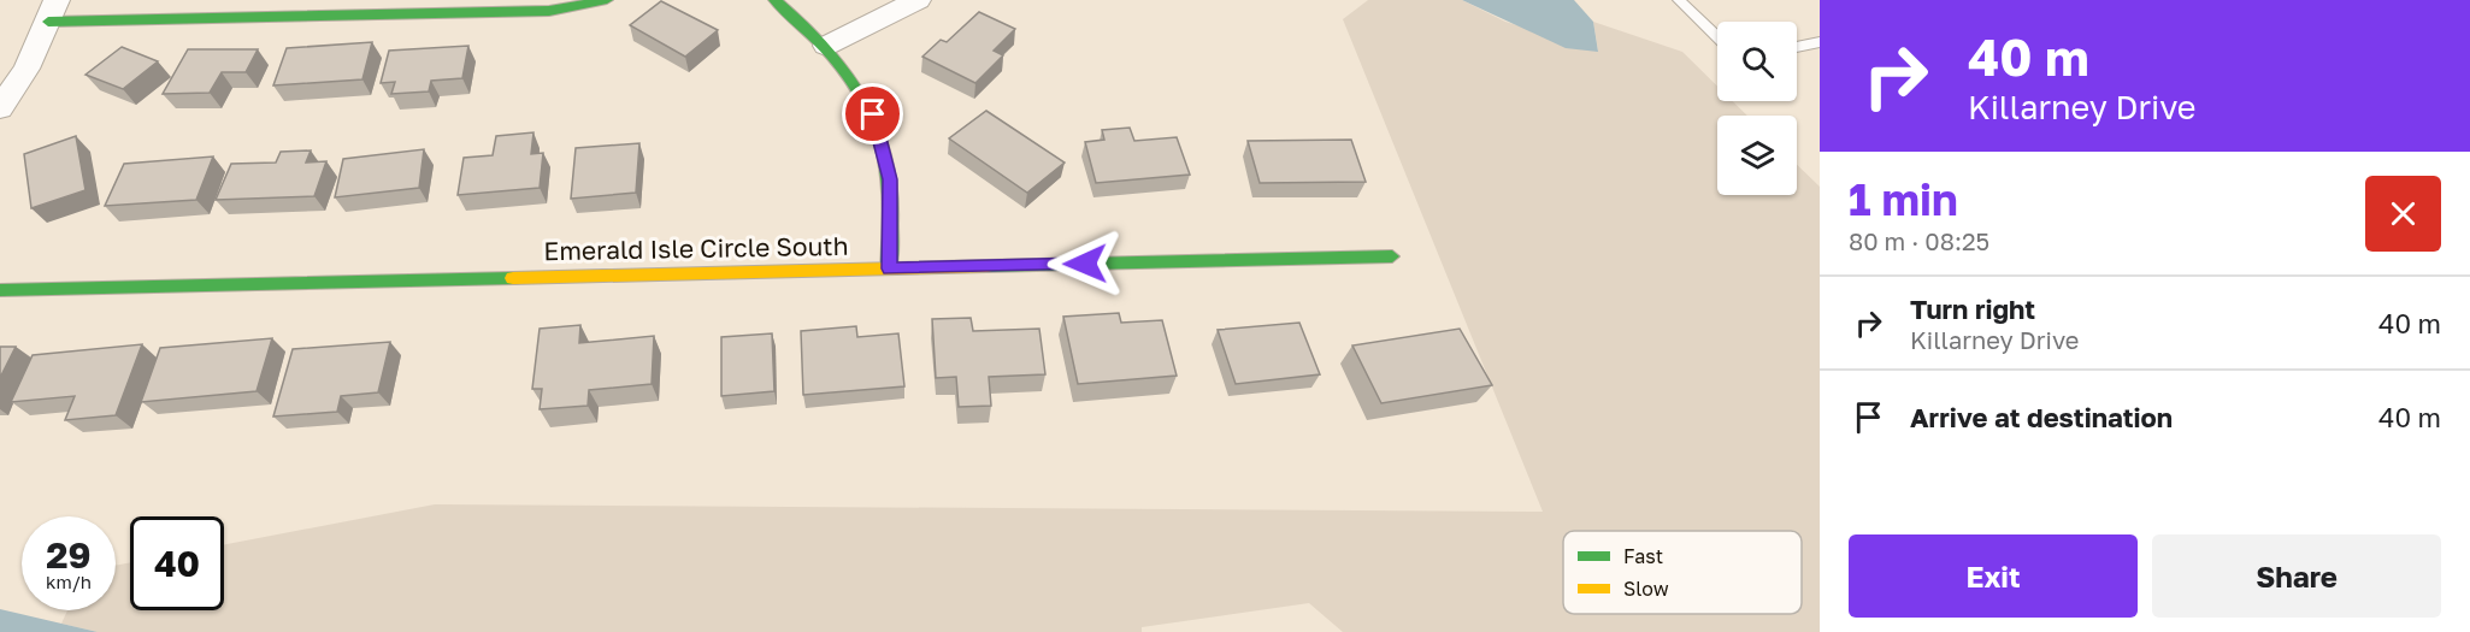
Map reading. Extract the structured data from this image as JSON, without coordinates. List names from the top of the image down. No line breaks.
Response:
{"streets":{"street":["Emerald Isle Circle South"]},"legend":["Fast","Slow"],"page":{"turn":["40 m","Killarney Drive"],"heading":["1 min","80 m · 08:25"],"list":[{"name":"Turn right","note":"Killarney Drive","value":"40 m"},{"name":"Arrive at destination","value":"40 m"}],"speed":"29 km/h","limit":"40","buttons":["Exit","Share"]}}
